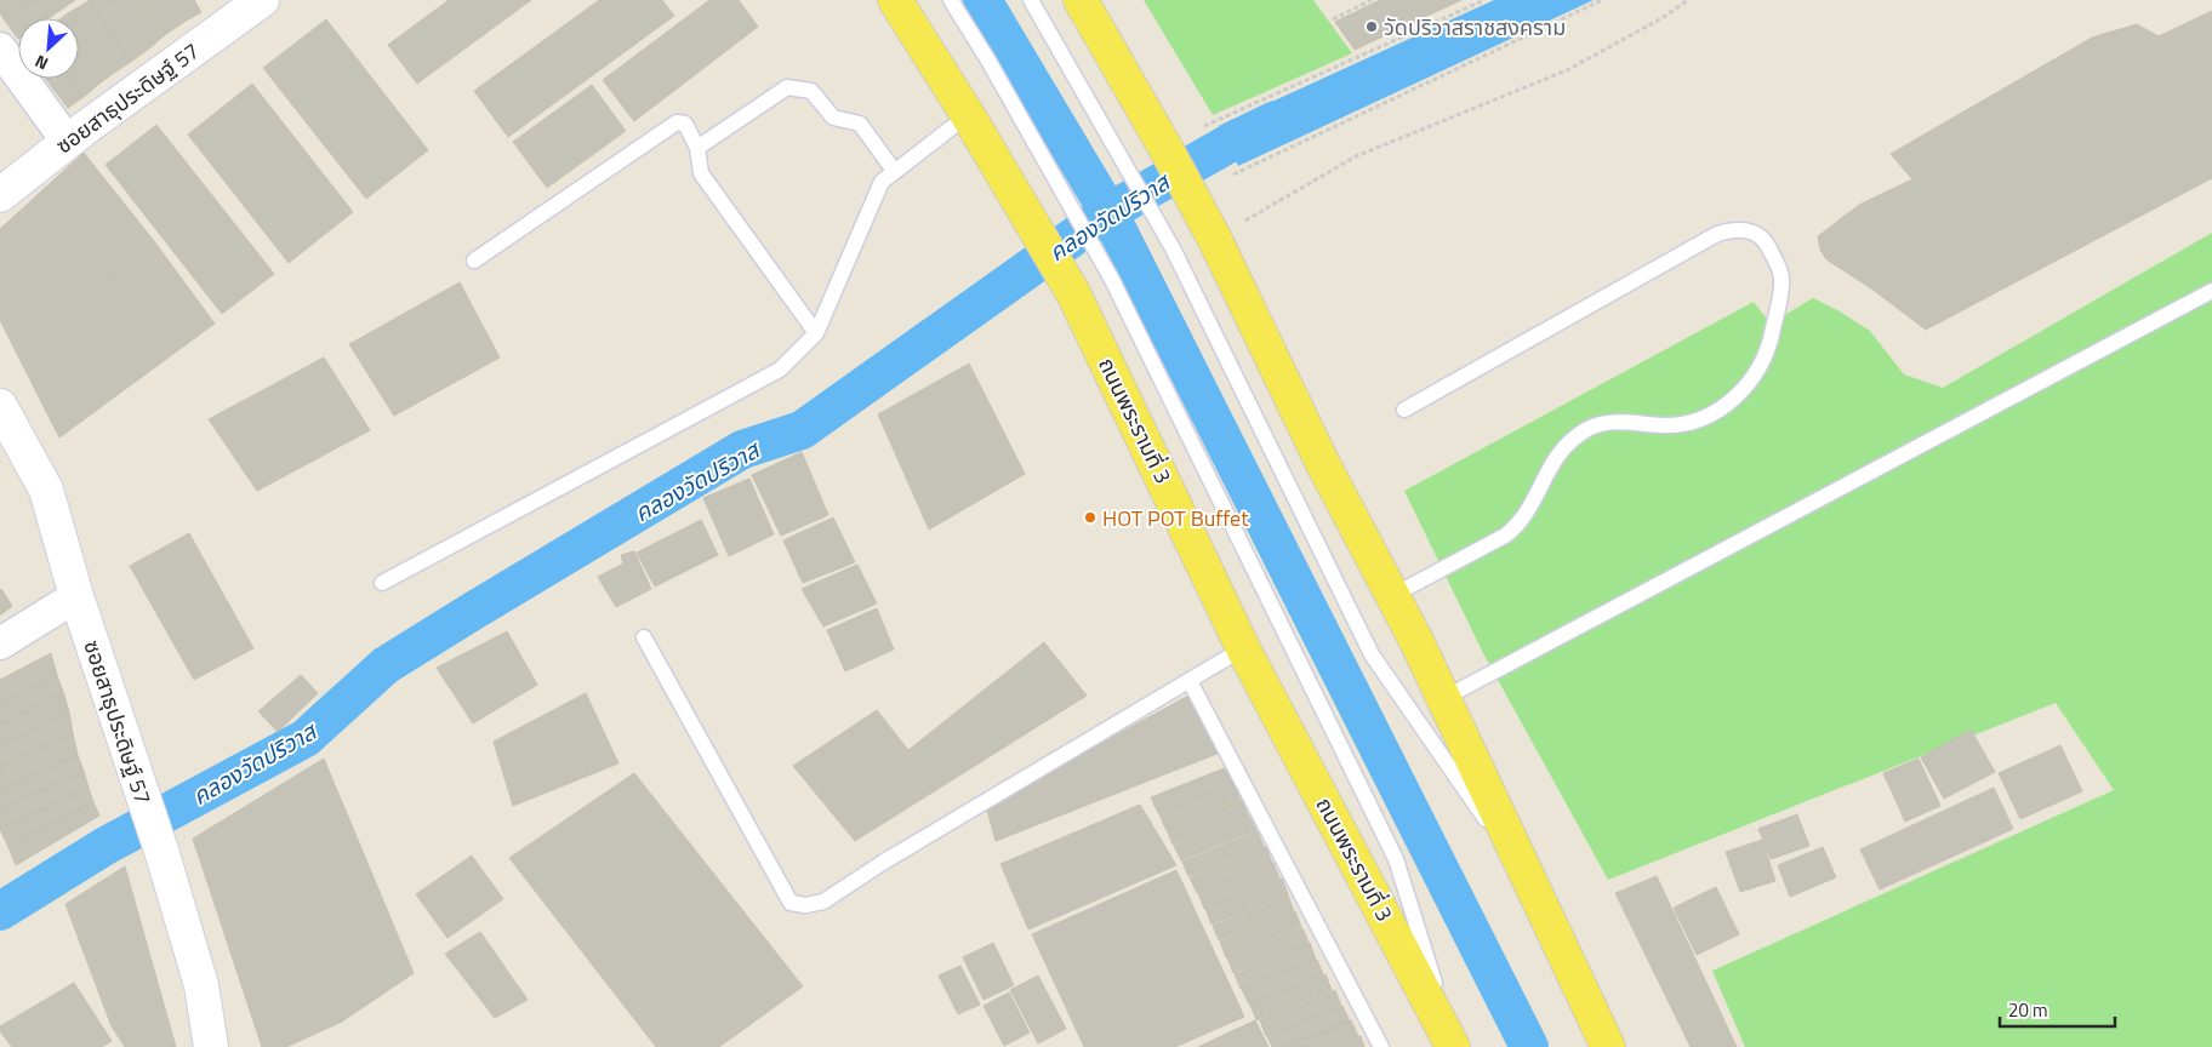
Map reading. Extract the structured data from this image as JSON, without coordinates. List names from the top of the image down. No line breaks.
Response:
{"streets":{"main road":["ถนนพระรามที่ 3"],"street":["ซอยสาธุประดิษฐ์ 57"]},"water":["คลองวัดปริวาส"],"places":["วัดปริวาสราชสงคราม","HOT POT Buffet"],"scale_bar":"20 m","north":"bottom left"}
